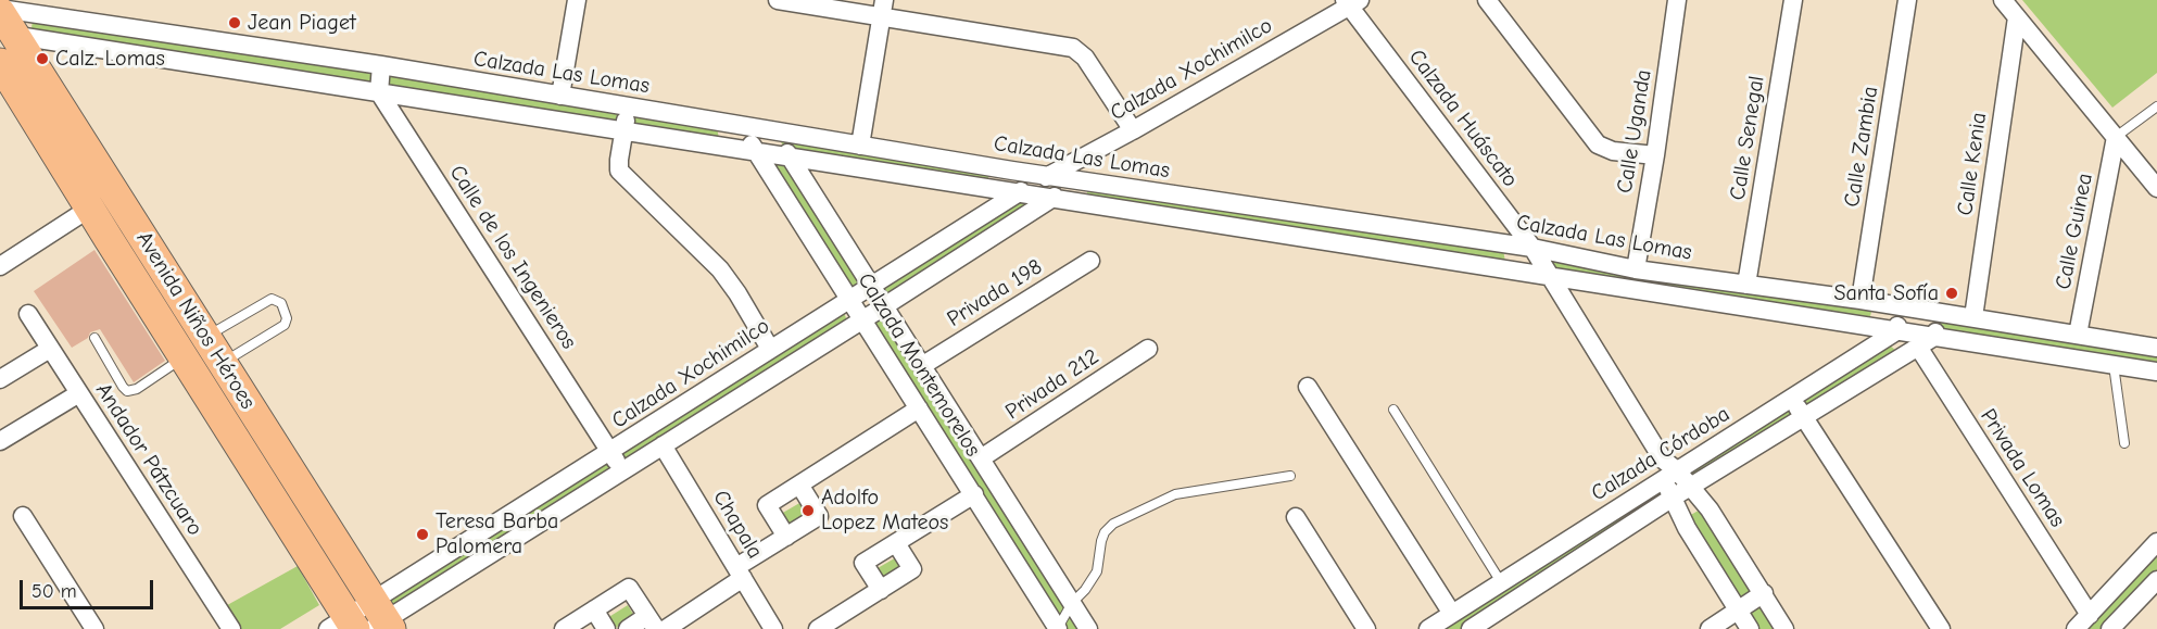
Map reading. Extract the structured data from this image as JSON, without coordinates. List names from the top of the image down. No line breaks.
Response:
{"streets":{"main road":["Avenida Niños Héroes"],"street":["Calzada Xochimilco","Calzada Las Lomas","Calzada Huáscato","Calle Uganda","Calle Senegal","Calle Zambia","Calle Kenia","Calle Guinea","Calle de los Ingenieros","Privada 198","Calzada Montemorelos","Privada 212","Calzada Córdoba","Andador Pátzcuaro","Privada Lomas","Chapala"]},"crossings":[["Calzada Xochimilco","Calzada Las Lomas"],["Calzada Xochimilco","Calzada Huáscato"],["Calzada Xochimilco","Calle de los Ingenieros"],["Calzada Xochimilco","Avenida Niños Héroes"],["Calzada Xochimilco","Calzada Montemorelos"],["Calzada Xochimilco","Chapala"],["Calzada Las Lomas","Calzada Huáscato"],["Calzada Las Lomas","Calle Uganda"],["Calzada Las Lomas","Calle Senegal"],["Calzada Las Lomas","Calle Zambia"],["Calzada Las Lomas","Calle Kenia"],["Calzada Las Lomas","Calle Guinea"],["Calzada Las Lomas","Avenida Niños Héroes"],["Calzada Las Lomas","Calzada Montemorelos"],["Calzada Huáscato","Calzada Córdoba"],["Privada 198","Calzada Montemorelos"],["Calzada Montemorelos","Privada 212"],["Calzada Córdoba","Privada Lomas"]],"places":["Jean Piaget","Calz. Lomas","Santa Sofía","Adolfo Lopez Mateos","Teresa Barba Palomera"],"scale_bar":"50 m"}
